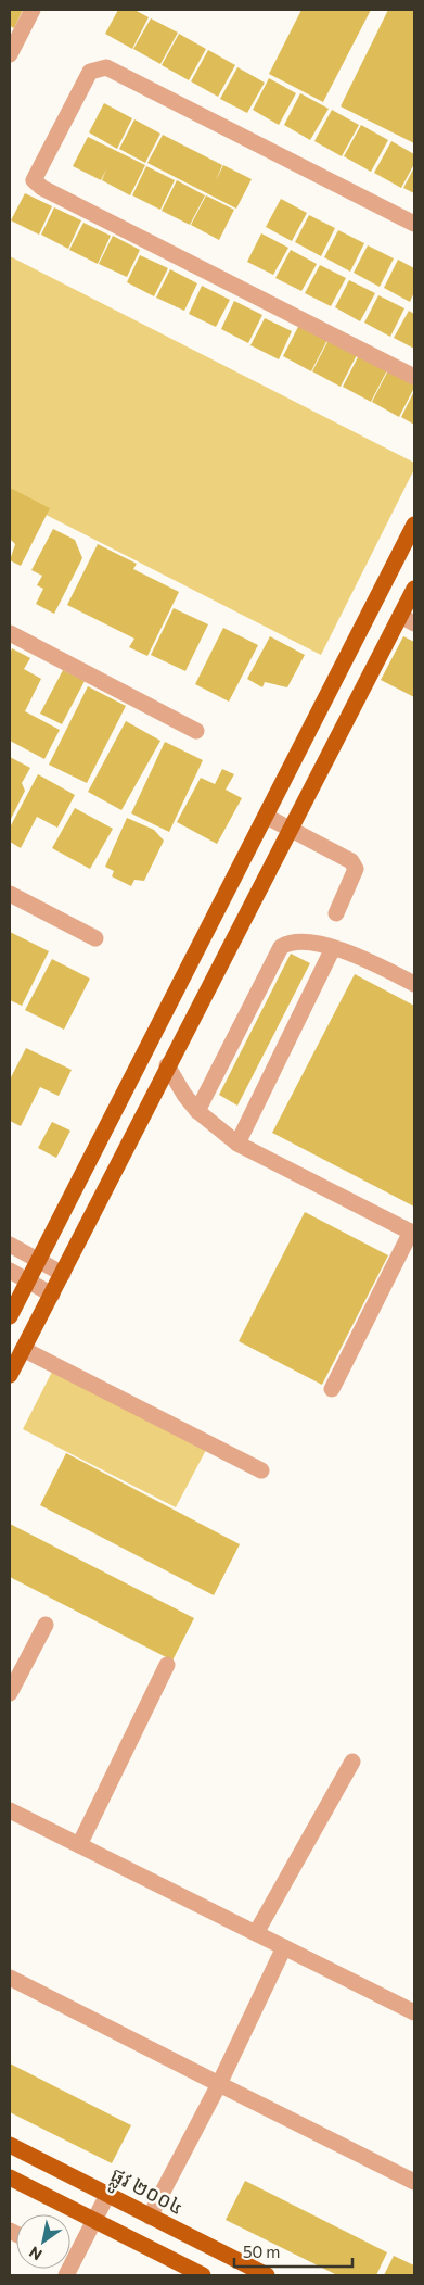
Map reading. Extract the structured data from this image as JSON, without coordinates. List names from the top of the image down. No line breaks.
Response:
{"streets":{"main road":["ផ្លូវ ២០០៤"]},"scale_bar":"50 m","north":"bottom left"}
